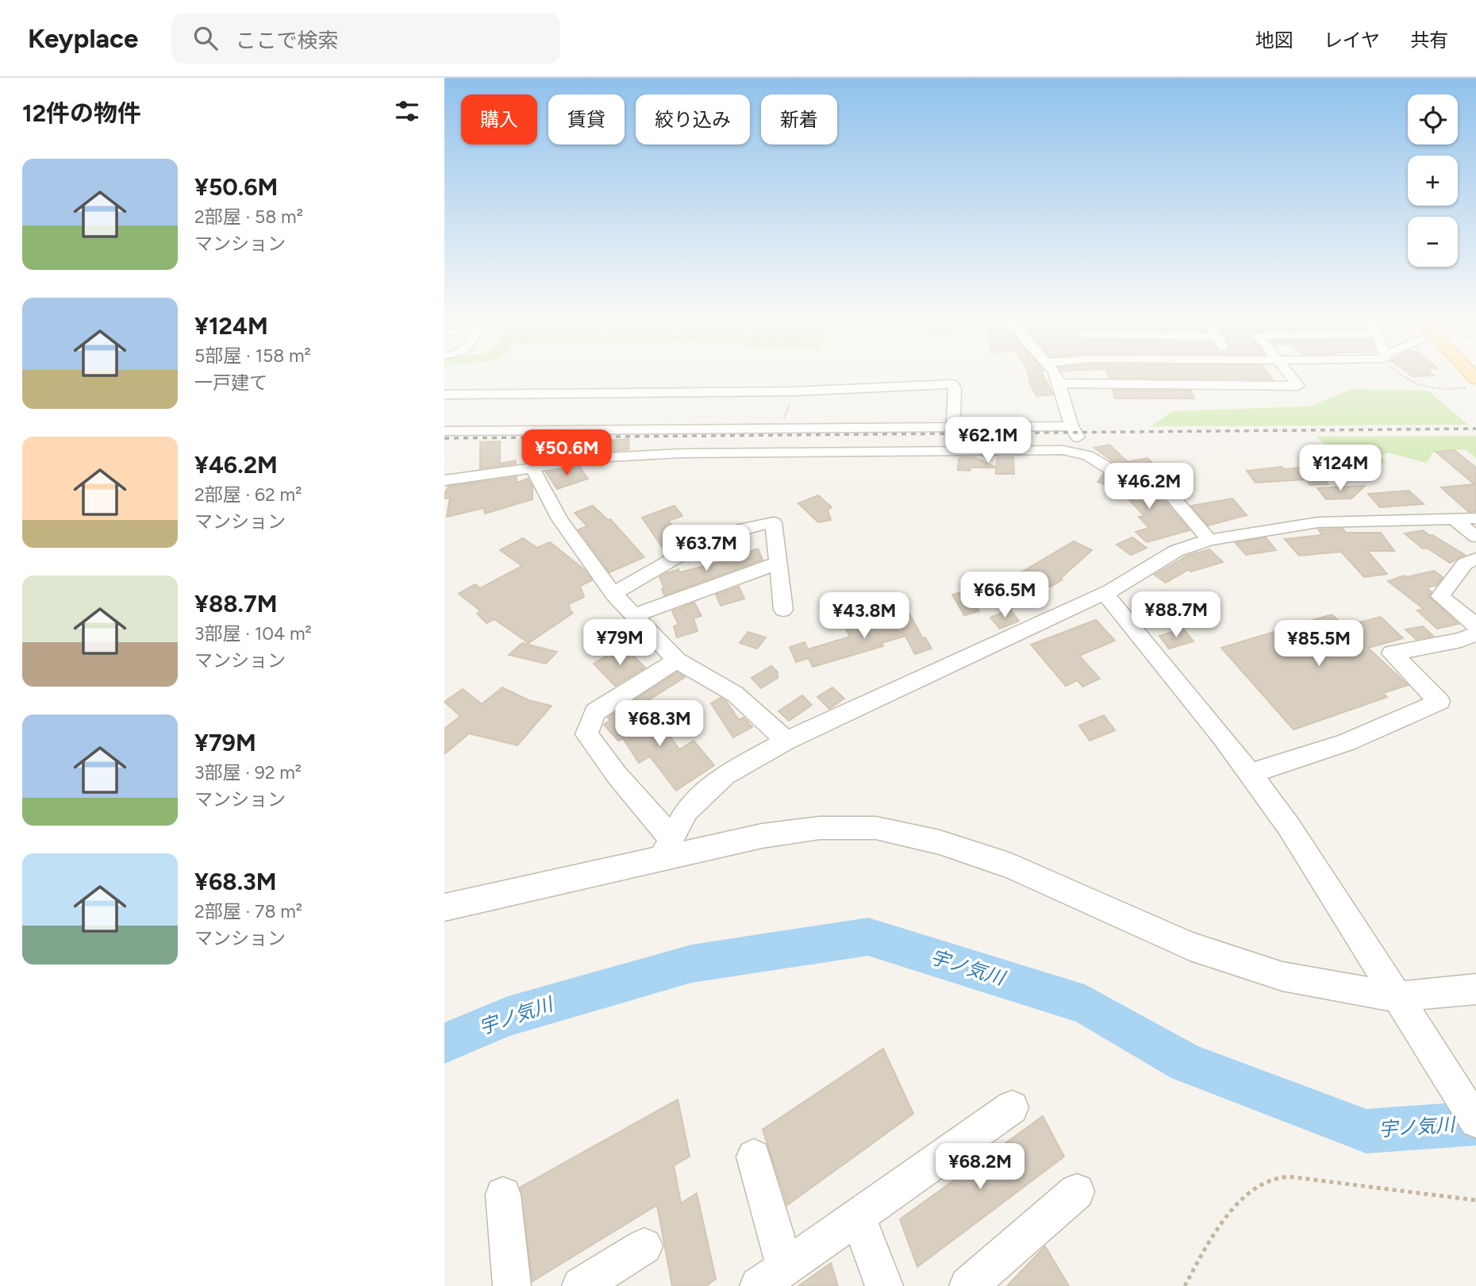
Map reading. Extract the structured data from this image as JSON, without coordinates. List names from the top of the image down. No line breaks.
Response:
{"water":["宇ノ気川"],"page":{"header":"Keyplace","search":"ここで検索","nav":["地図","レイヤ","共有"],"heading":"12件の物件","map_buttons":["+","−"],"chip":["購入","賃貸","絞り込み","新着"],"list":[{"name":"¥50.6M","note":"2部屋 · 58 m² · マンション"},{"name":"¥124M","note":"5部屋 · 158 m² · 一戸建て"},{"name":"¥46.2M","note":"2部屋 · 62 m² · マンション"},{"name":"¥88.7M","note":"3部屋 · 104 m² · マンション"},{"name":"¥79M","note":"3部屋 · 92 m² · マンション"},{"name":"¥68.3M","note":"2部屋 · 78 m² · マンション"}],"price":["¥62.1M","¥50.6M","¥124M","¥46.2M","¥63.7M","¥66.5M","¥88.7M","¥43.8M","¥79M","¥85.5M","¥68.3M","¥68.2M"]}}
